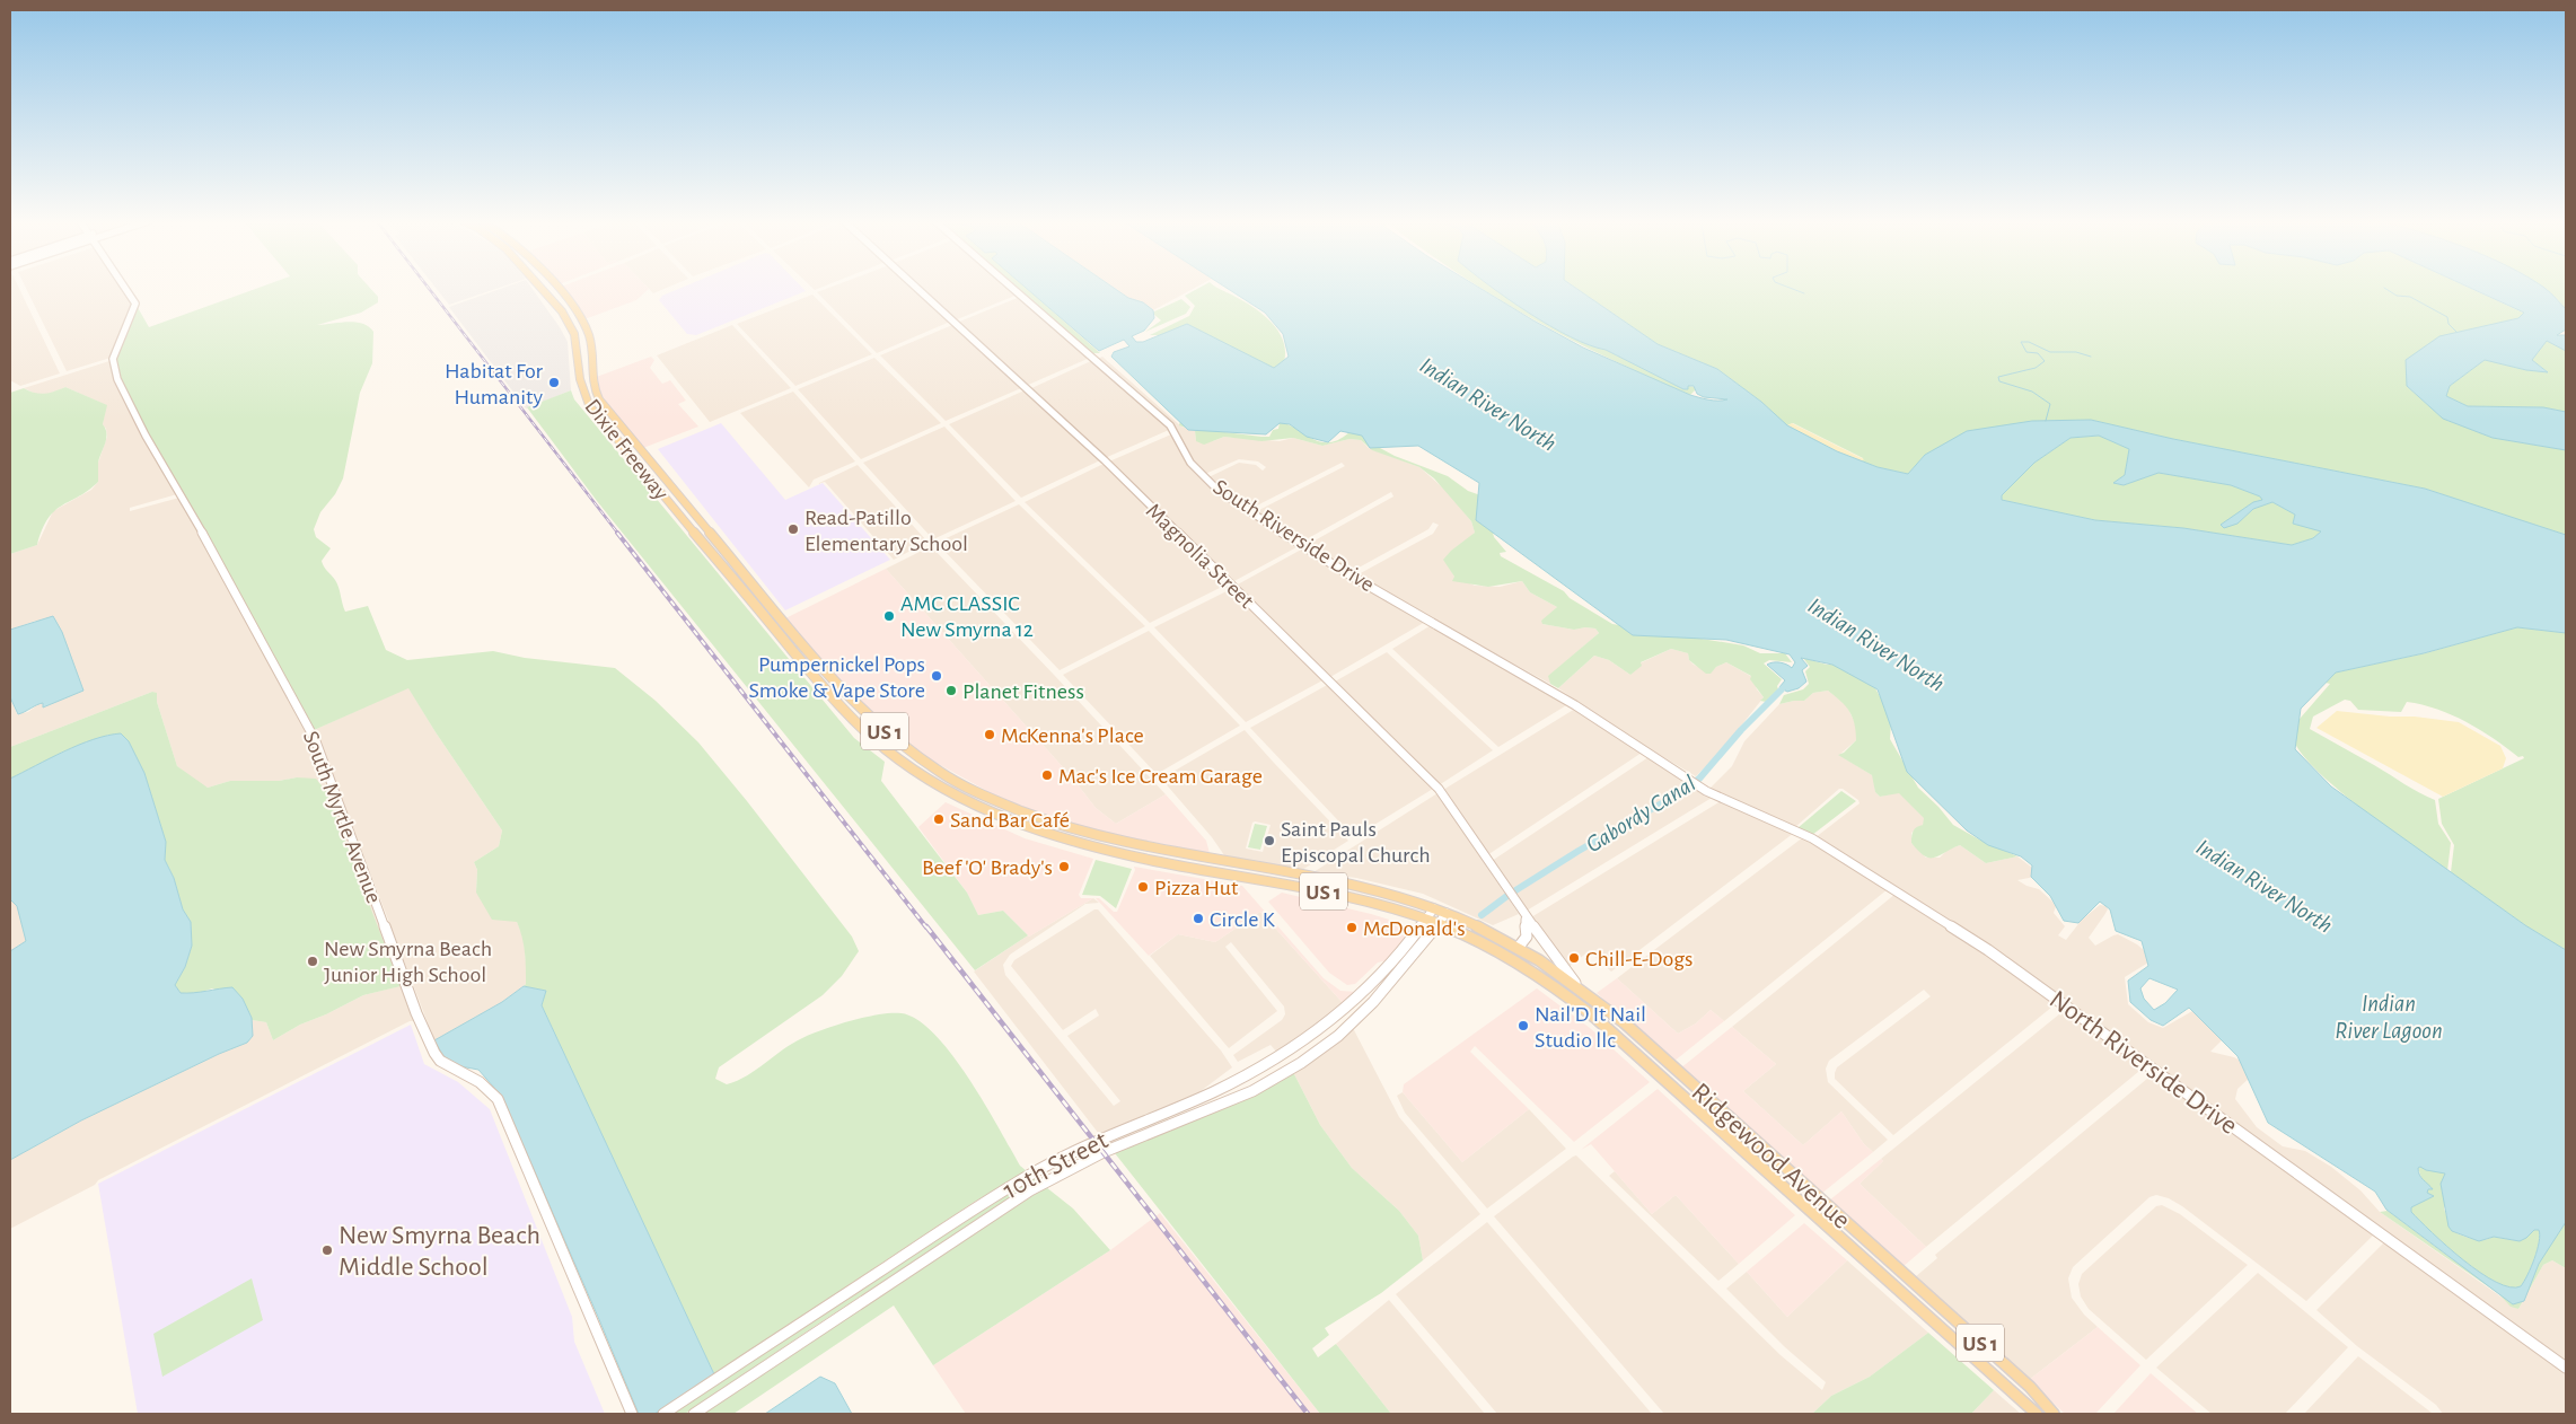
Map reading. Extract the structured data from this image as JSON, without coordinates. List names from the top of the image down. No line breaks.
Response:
{"streets":{"main road":["Dixie Freeway","US 1","Ridgewood Avenue"],"street":["South Riverside Drive","Magnolia Street","South Myrtle Avenue","North Riverside Drive","10th Street"]},"crossings":[["Dixie Freeway","US 1"],["South Riverside Drive","North Riverside Drive"],["Magnolia Street","Ridgewood Avenue"],["US 1","Ridgewood Avenue"],["US 1","10th Street"],["Ridgewood Avenue","10th Street"]],"water":["Indian River North","Gabordy Canal","Indian River Lagoon"],"places":["Habitat For Humanity","Read-Patillo Elementary School","AMC CLASSIC New Smyrna 12","Pumpernickel Pops Smoke & Vape Store","Planet Fitness","McKenna's Place","Mac's Ice Cream Garage","Sand Bar Café","Saint Pauls Episcopal Church","Beef 'O' Brady's","Pizza Hut","Circle K","McDonald's","Chill-E-Dogs","New Smyrna Beach Junior High School","Nail'D It Nail Studio llc","New Smyrna Beach Middle School"]}
